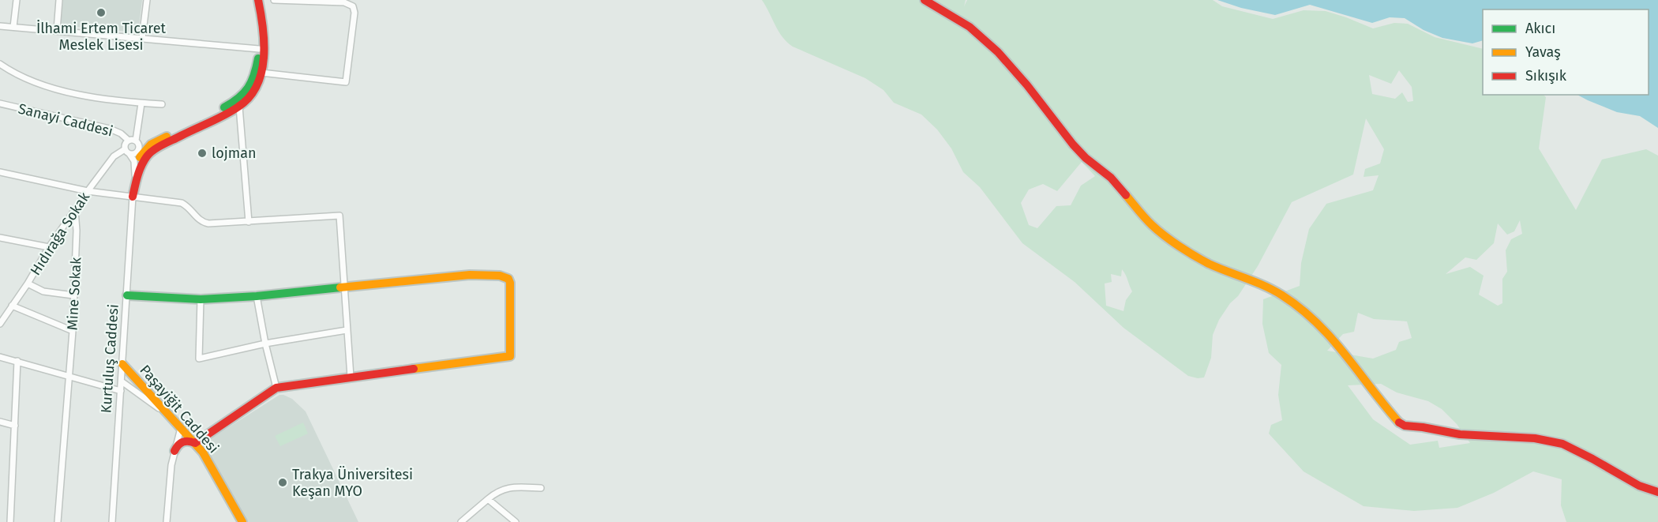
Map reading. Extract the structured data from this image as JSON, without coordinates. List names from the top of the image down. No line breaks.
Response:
{"streets":{"street":["Sanayi Caddesi","Hıdırağa Sokak","Mine Sokak","Kurtuluş Caddesi","Paşayiğit Caddesi"]},"crossings":[["Sanayi Caddesi","Hıdırağa Sokak"],["Hıdırağa Sokak","Mine Sokak"],["Kurtuluş Caddesi","Paşayiğit Caddesi"]],"places":["İlhami Ertem Ticaret Meslek Lisesi","lojman","Trakya Üniversitesi Keşan MYO"],"legend":["Akıcı","Yavaş","Sıkışık"]}
